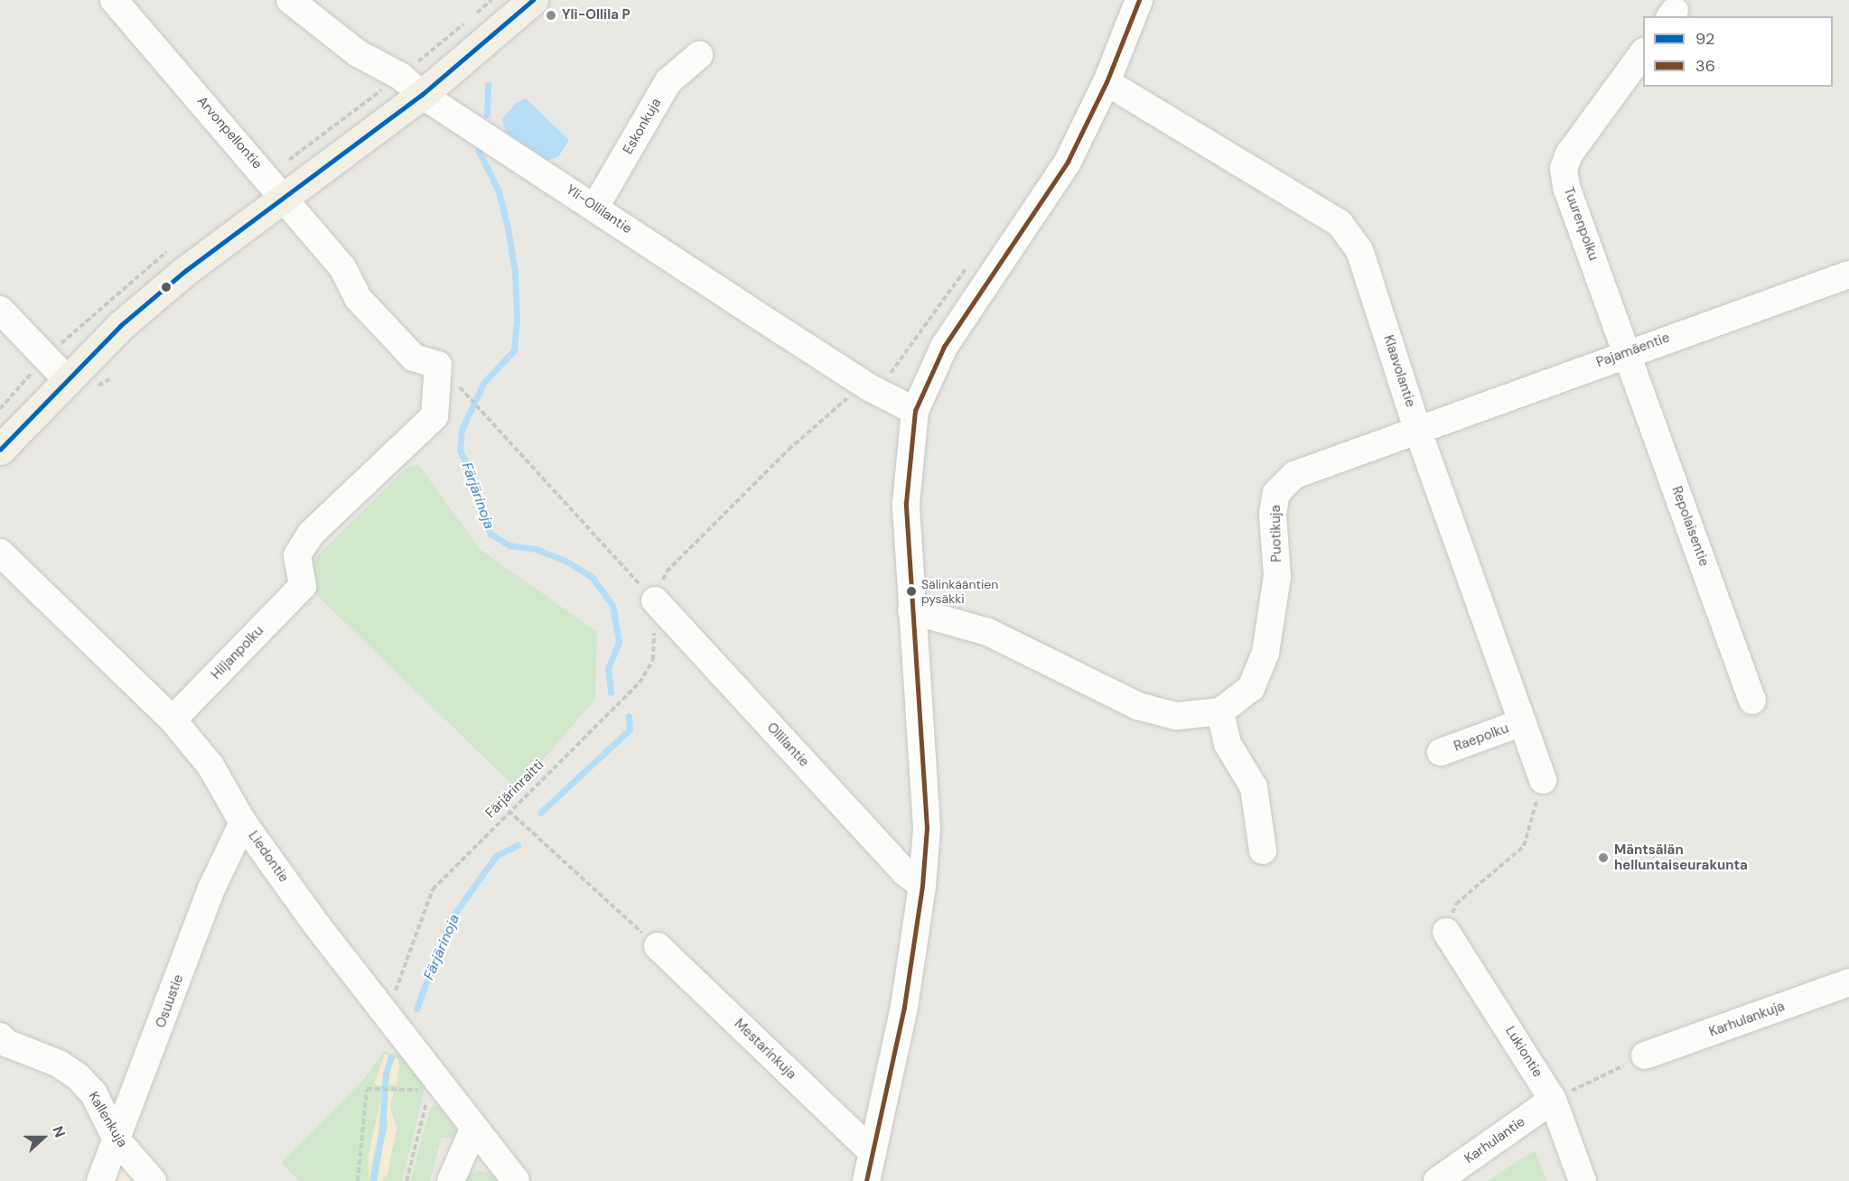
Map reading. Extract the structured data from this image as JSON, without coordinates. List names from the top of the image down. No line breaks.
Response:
{"streets":{"street":["Eskonkuja","Arvonpellontie","Yli-Ollilantie","Tuurenpolku","Pajamäentie","Klaavolantie","Repolaisentie","Puotikuja","Hiljanpolku","Raepolku","Ollilantie","Liedontie","Osuustie","Karhulankuja","Mestarinkuja","Lukiontie","Kallenkuja","Karhulantie"],"path":["Färjärinraitti"]},"crossings":[["Eskonkuja","Yli-Ollilantie"],["Arvonpellontie","Hiljanpolku"],["Tuurenpolku","Pajamäentie"],["Tuurenpolku","Repolaisentie"],["Pajamäentie","Klaavolantie"],["Pajamäentie","Repolaisentie"],["Pajamäentie","Puotikuja"],["Klaavolantie","Puotikuja"],["Klaavolantie","Raepolku"],["Hiljanpolku","Liedontie"],["Ollilantie","Färjärinraitti"],["Liedontie","Osuustie"],["Osuustie","Kallenkuja"],["Lukiontie","Karhulantie"]],"water":["Färjärinoja"],"places":["Yli-Ollila P","Sälinkääntien pysäkki","Mäntsälän helluntaiseurakunta"],"lines":["transit line 92","transit line 36"],"legend":["92","36"],"north":"right"}
